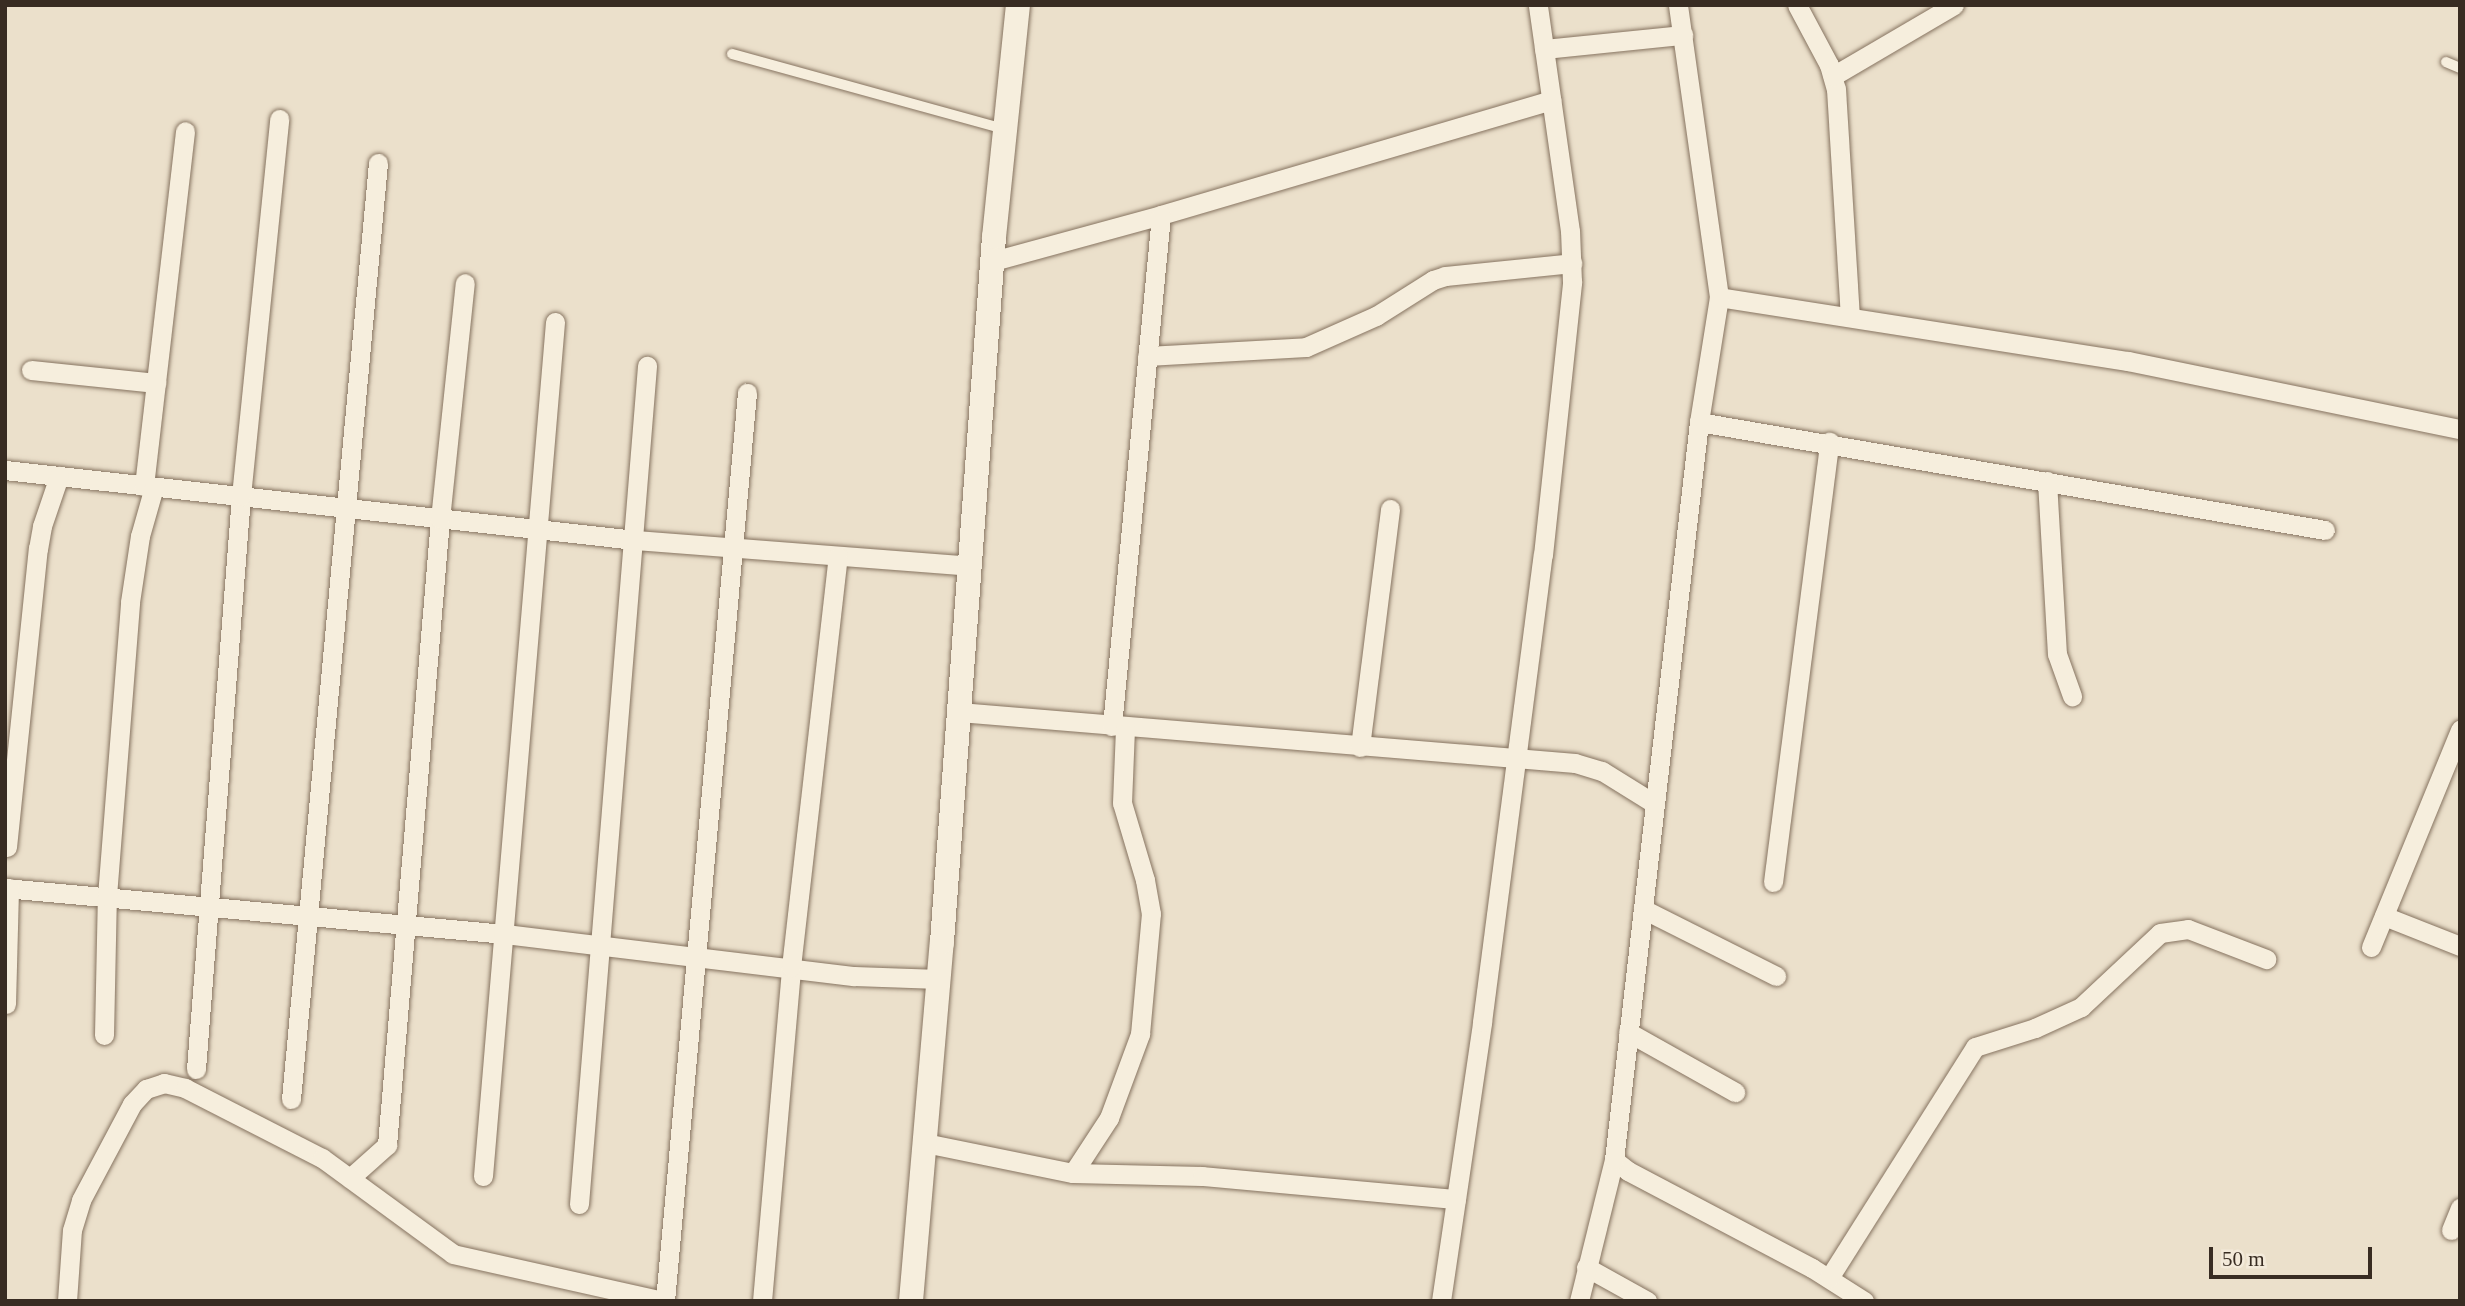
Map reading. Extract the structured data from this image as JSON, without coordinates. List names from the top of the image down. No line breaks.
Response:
{"scale_bar":"50 m"}
